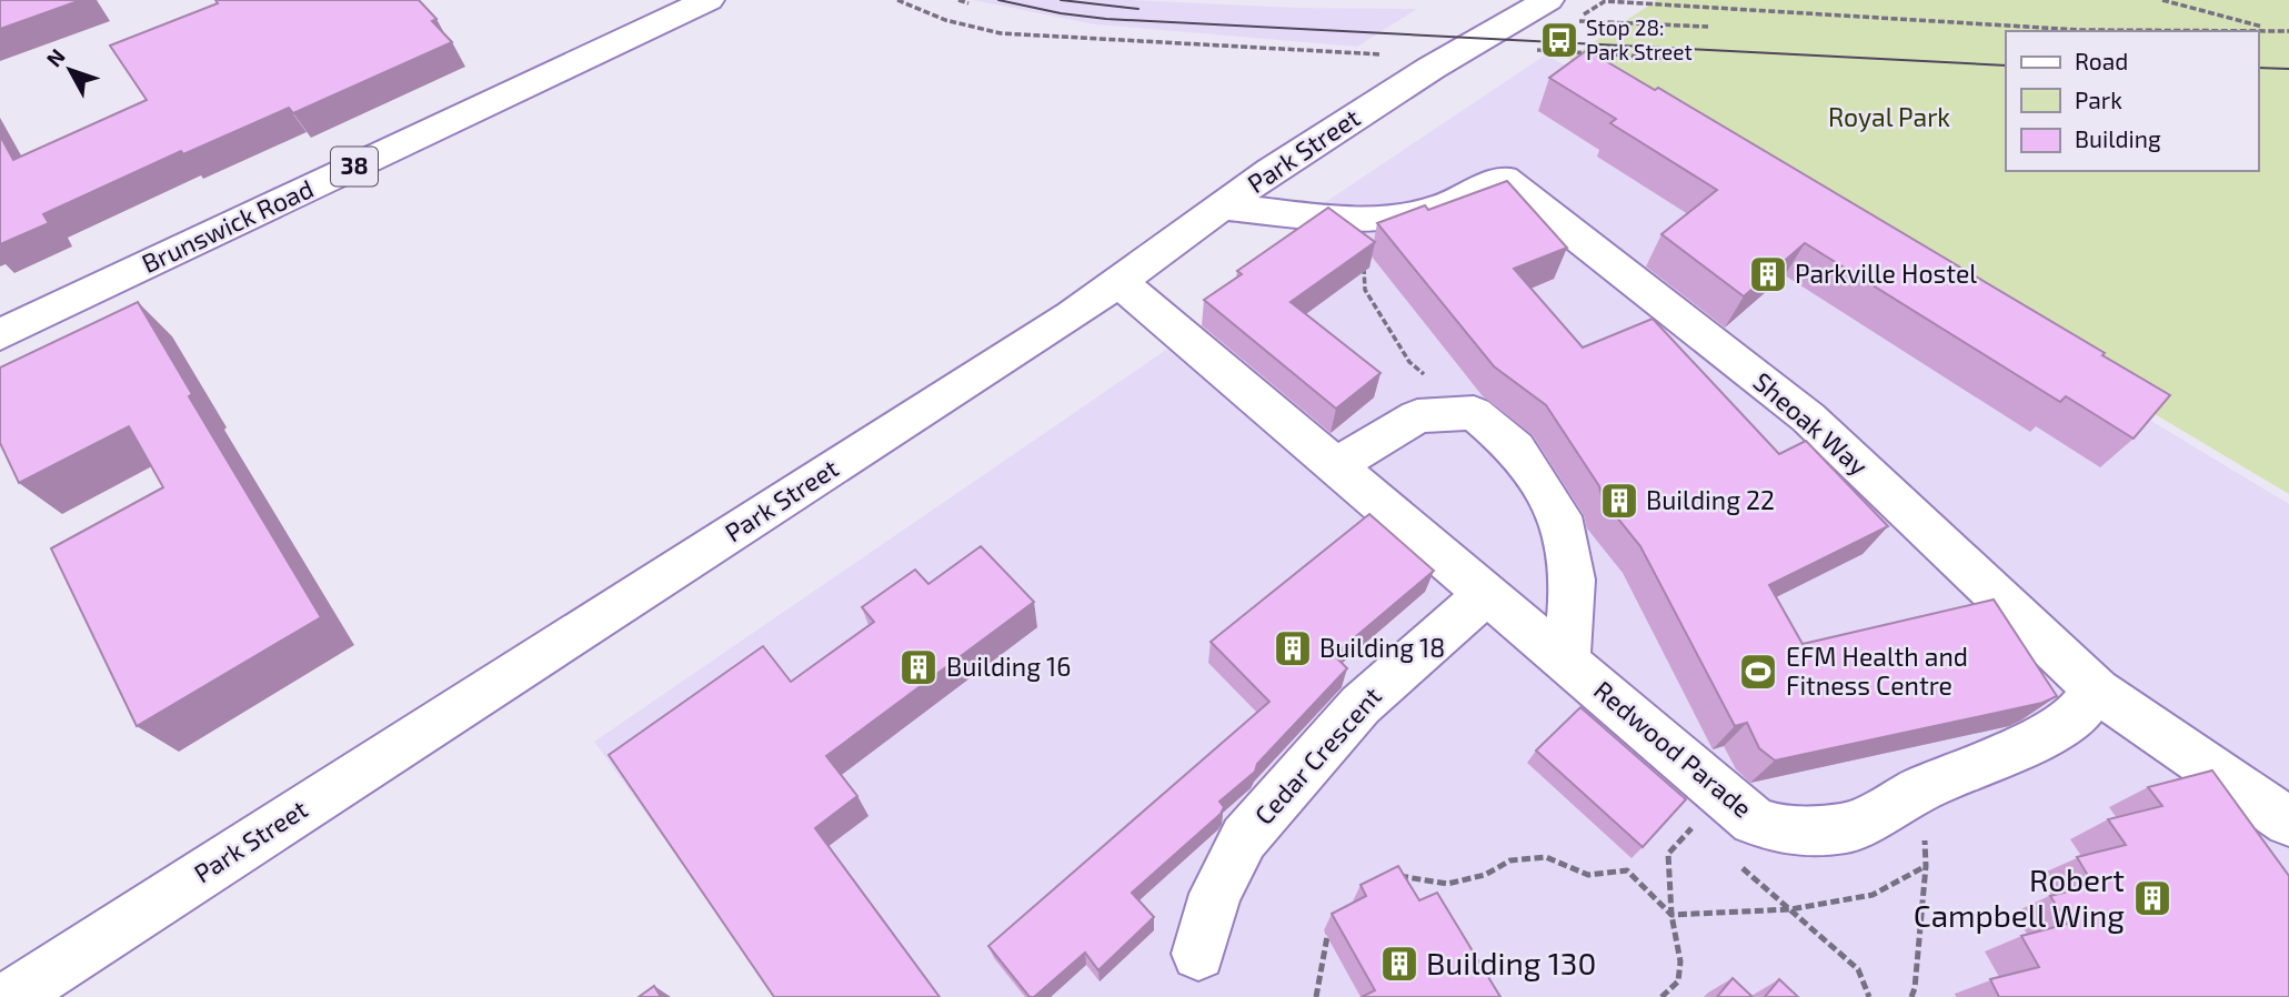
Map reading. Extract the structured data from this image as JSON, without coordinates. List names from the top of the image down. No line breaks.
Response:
{"streets":{"street":["Park Street","38","Brunswick Road","Sheoak Way","Redwood Parade","Cedar Crescent"]},"crossings":[["Park Street","Sheoak Way"],["Park Street","Redwood Parade"],["Sheoak Way","Redwood Parade"],["Redwood Parade","Cedar Crescent"]],"parks":["Royal Park"],"places":{"bus stop":["Stop 28: Park Street"],"building":["Parkville Hostel","Building 22","Building 18","Building 16","Robert Campbell Wing","Building 130"],"sports":["EFM Health and Fitness Centre"]},"legend":["Road","Park","Building"],"north":"top left"}
